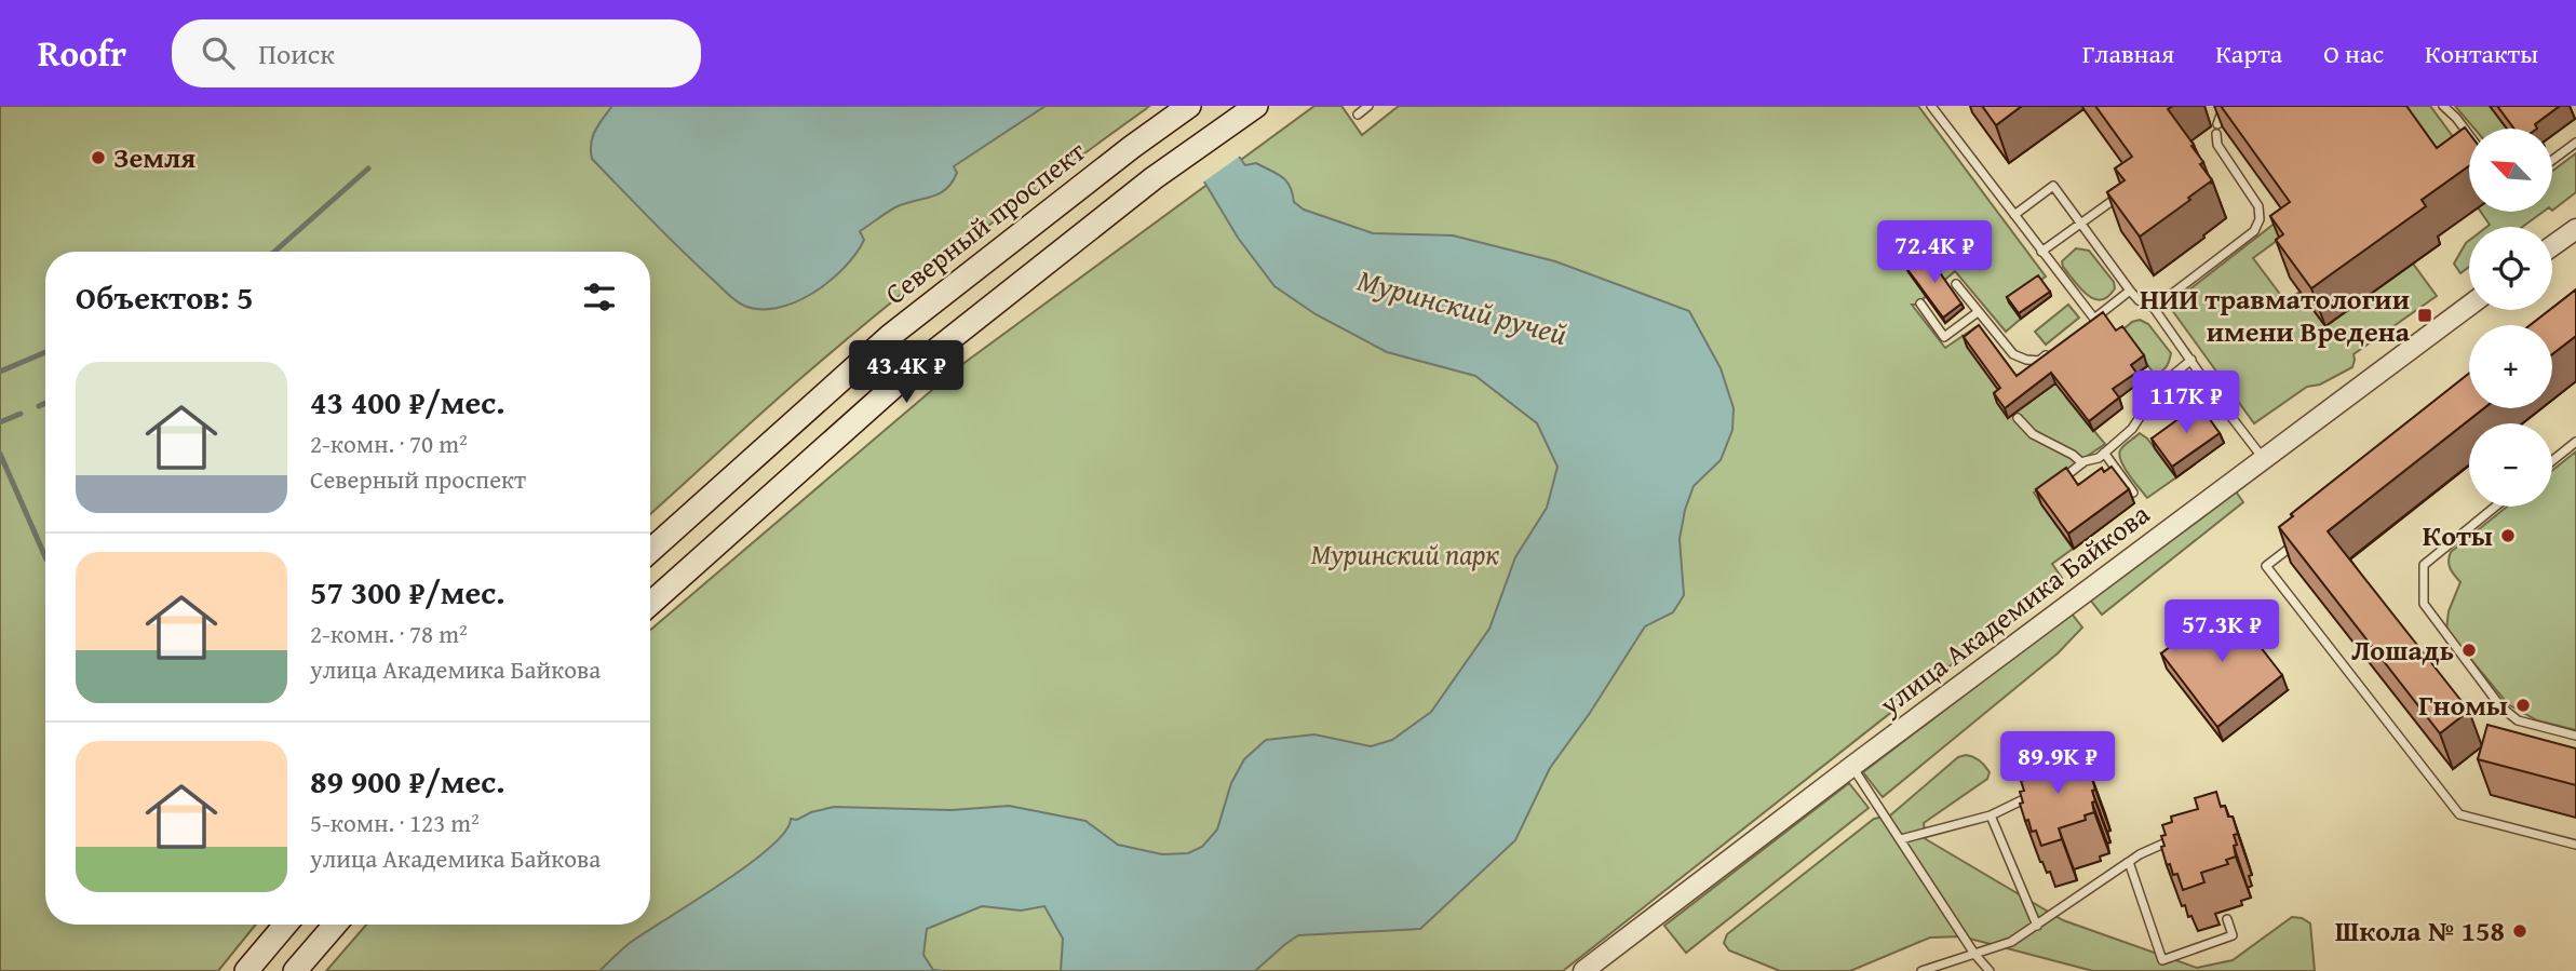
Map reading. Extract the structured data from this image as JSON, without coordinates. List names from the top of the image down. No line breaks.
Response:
{"streets":{"main road":["Северный проспект"],"street":["улица Академика Байкова"]},"water":["Муринский ручей"],"parks":["Муринский парк"],"places":{"other":["Земля","Коты","Лошадь","Гномы","Школа № 158"],"transit":["НИИ травматологии имени Вредена"]},"north":"top left","page":{"header":"Roofr","search":"Поиск","nav":["Главная","Карта","О нас","Контакты"],"map_buttons":["+","−"],"price":["72.4K ₽","43.4K ₽","117K ₽","57.3K ₽","89.9K ₽"],"heading":"Объектов: 5","list":[{"name":"43 400 ₽/мес.","note":"2-комн. · 70 m² · Северный проспект"},{"name":"57 300 ₽/мес.","note":"2-комн. · 78 m² · улица Академика Байкова"},{"name":"89 900 ₽/мес.","note":"5-комн. · 123 m² · улица Академика Байкова"}]}}
